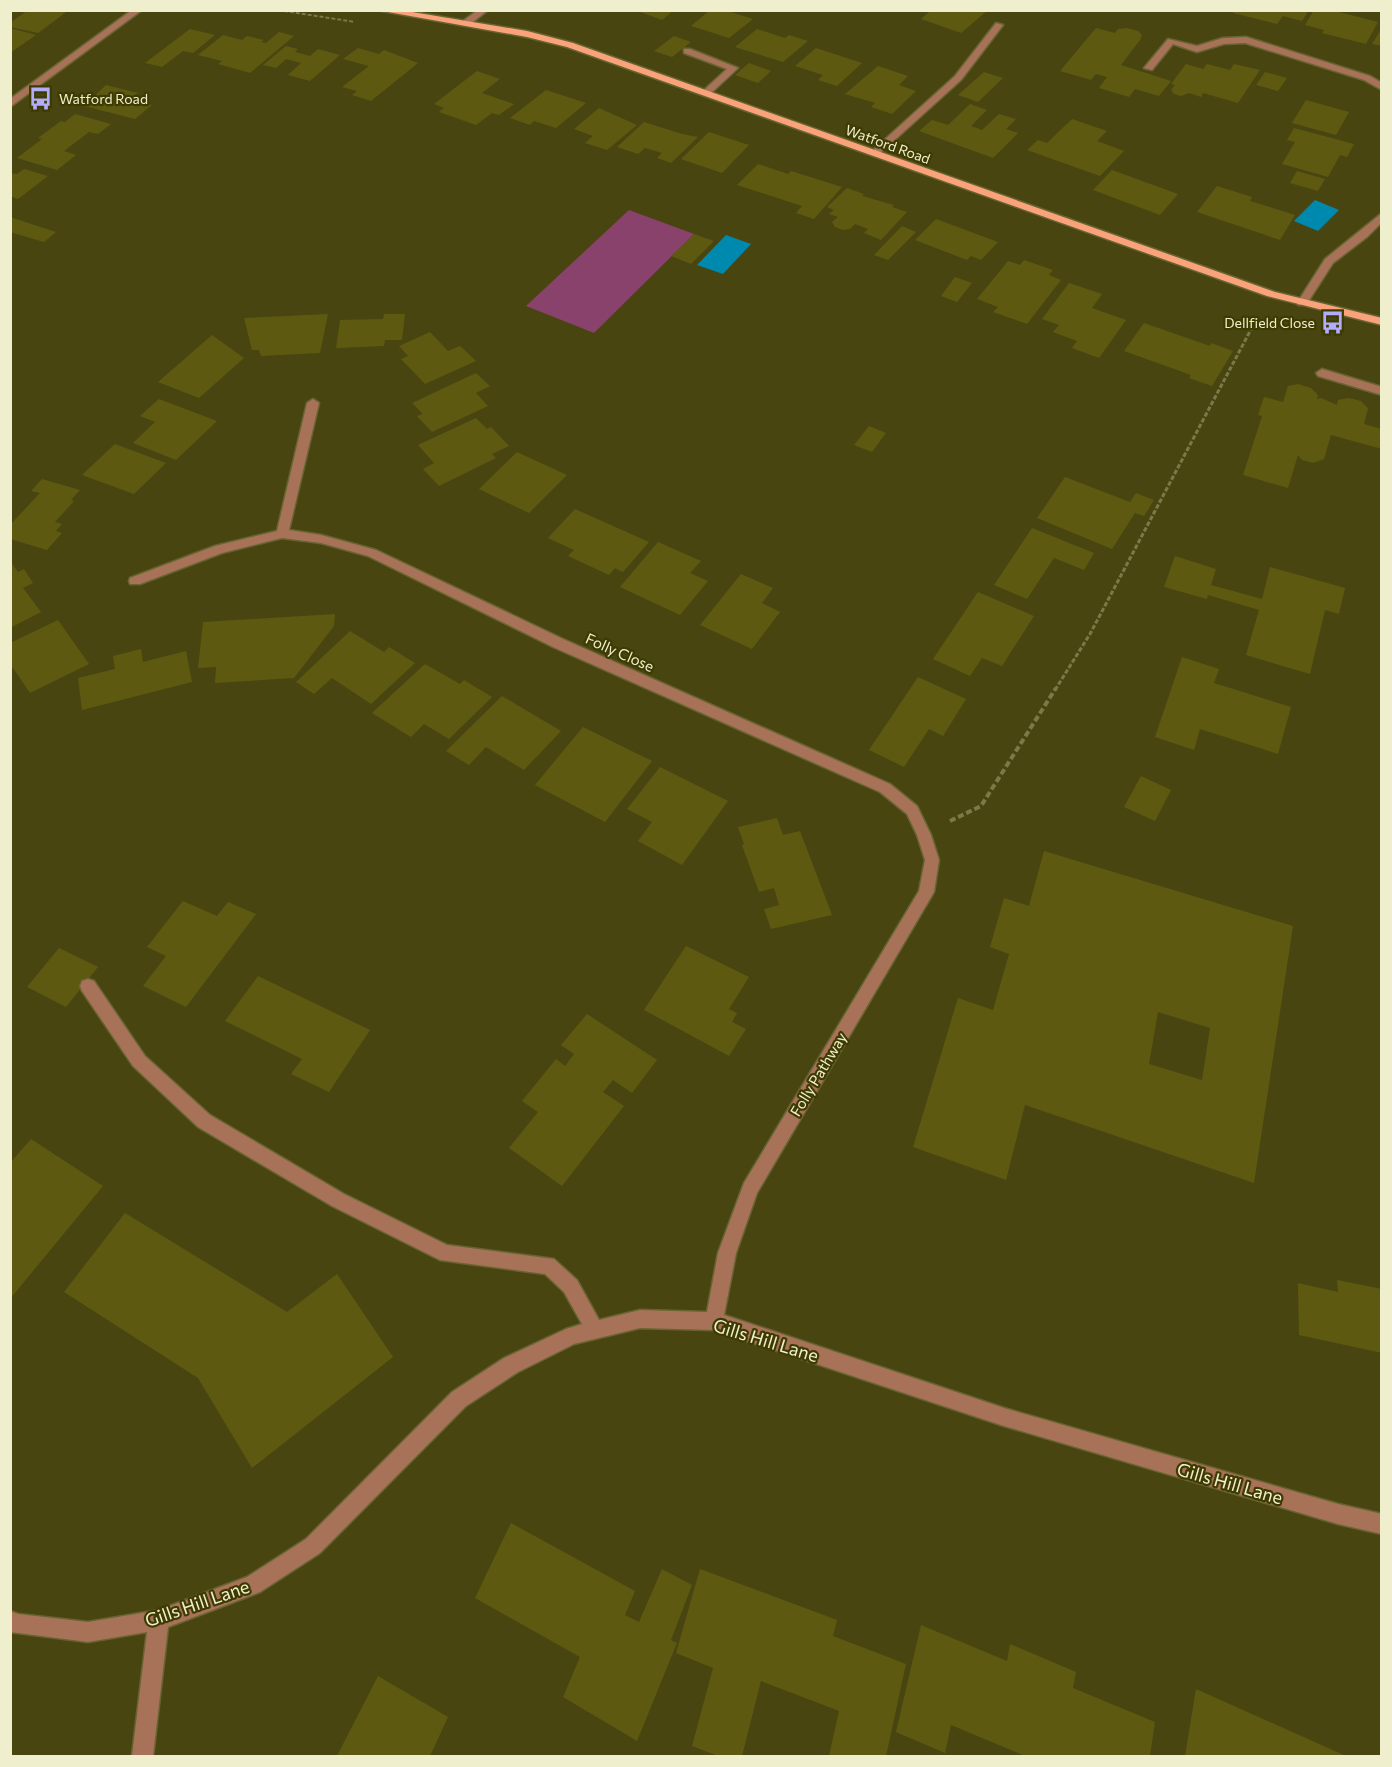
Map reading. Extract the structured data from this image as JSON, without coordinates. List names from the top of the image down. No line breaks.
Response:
{"streets":{"main road":["Watford Road"],"street":["Folly Close","Folly Pathway","Gills Hill Lane"]},"crossings":[["Folly Close","Folly Pathway"],["Folly Pathway","Gills Hill Lane"]],"places":{"bus stop":["Watford Road","Dellfield Close"]}}
